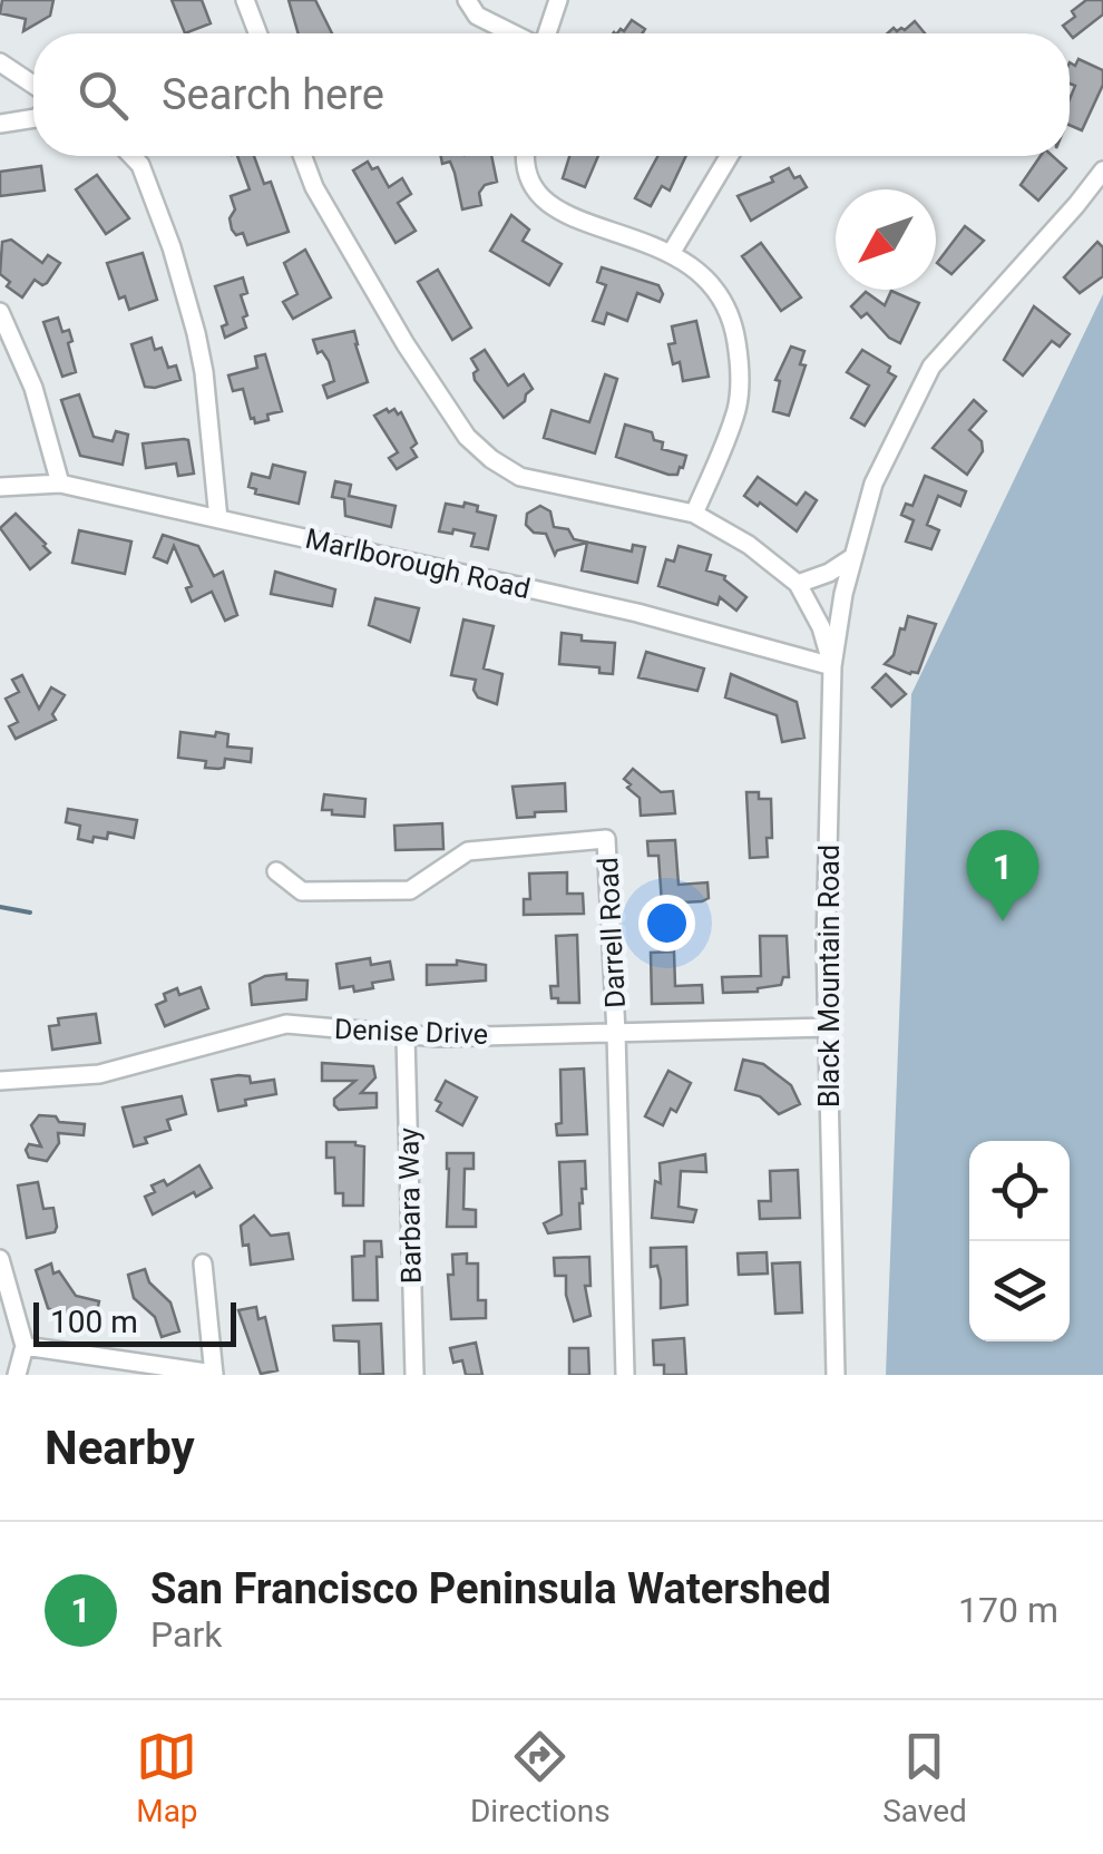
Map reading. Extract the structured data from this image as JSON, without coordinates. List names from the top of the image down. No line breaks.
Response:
{"streets":{"street":["Marlborough Road","Darrell Road","Black Mountain Road","Denise Drive","Barbara Way"]},"crossings":[["Marlborough Road","Black Mountain Road"],["Darrell Road","Denise Drive"],["Black Mountain Road","Denise Drive"],["Denise Drive","Barbara Way"]],"scale_bar":"100 m","north":"bottom left","page":{"search":"Search here","pins":"1","scale":"100 m","heading":"Nearby","list":[{"mark":"1","name":"San Francisco Peninsula Watershed","note":"Park","value":"170 m"}],"nav":["Map","Directions","Saved"]}}
